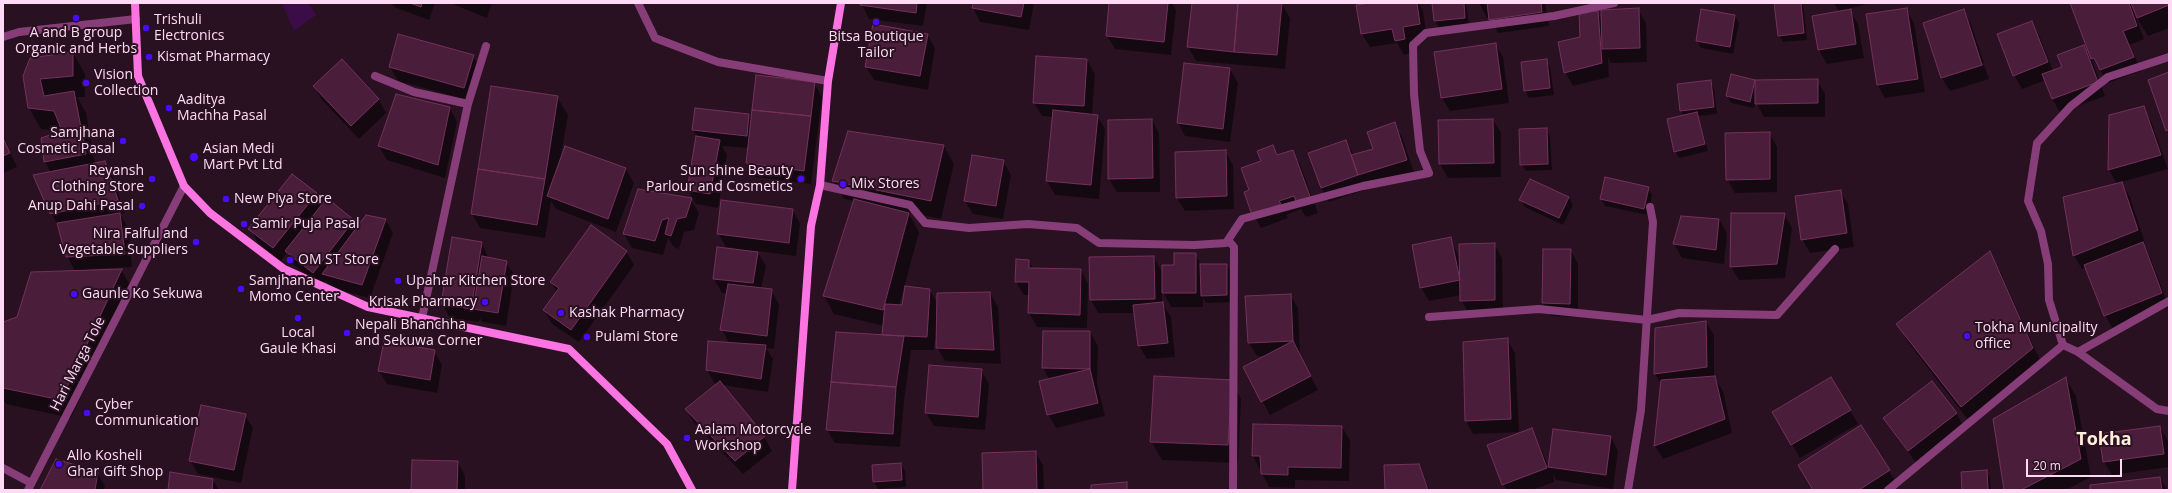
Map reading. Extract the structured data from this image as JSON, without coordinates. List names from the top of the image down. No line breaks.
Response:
{"streets":{"street":["Hari Marga Tole"]},"districts":["Tokha"],"places":["A and B group Organic and Herbs","Bitsa Boutique Tailor","Trishuli Electronics","Kismat Pharmacy","Vision Collection","Aaditya Machha Pasal","Samjhana Cosmetic Pasal","Asian Medi Mart Pvt Ltd","Reyansh Clothing Store","Sun shine Beauty Parlour and Cosmetics","Mix Stores","New Piya Store","Anup Dahi Pasal","Samir Puja Pasal","Nira Falful and Vegetable Suppliers","OM ST Store","Upahar Kitchen Store","Samjhana Momo Center","Gaunle Ko Sekuwa","Krisak Pharmacy","Kashak Pharmacy","Local Gaule Khasi","Nepali Bhanchha and Sekuwa Corner","Tokha Municipality office","Pulami Store","Cyber Communication","Aalam Motorcycle Workshop","Allo Kosheli Ghar Gift Shop"],"scale_bar":"20 m"}
